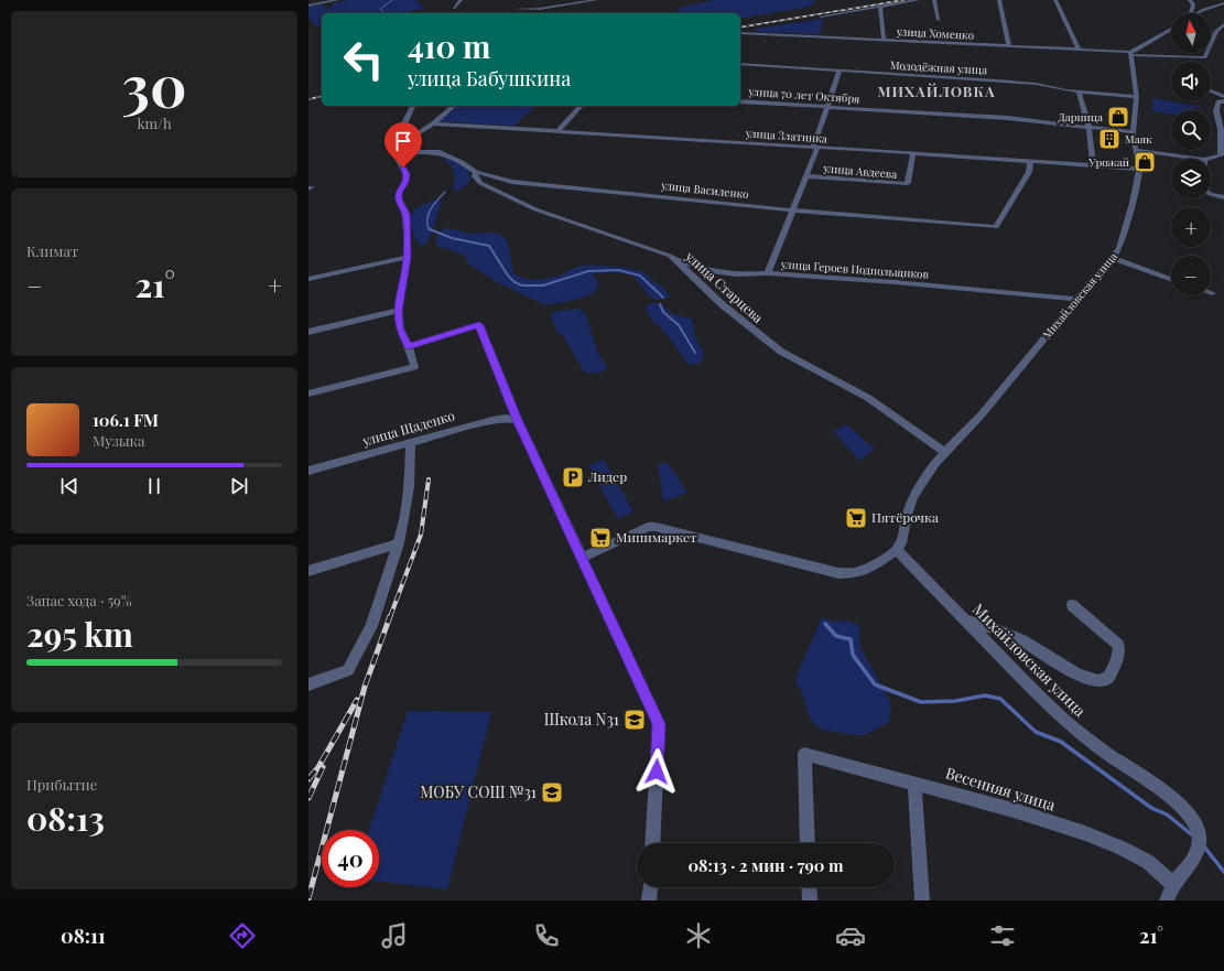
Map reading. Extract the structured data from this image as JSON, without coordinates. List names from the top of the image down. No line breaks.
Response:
{"streets":{"street":["улица Хоменко","Молодёжная улица","улица 70 лет Октября","улица Златника","улица Авдеева","улица Василенко","улица Героев Подпольщиков","улица Старцева","Михайловская улица","улица Щаденко","Весенняя улица"]},"crossings":[["улица Хоменко","Михайловская улица"],["Молодёжная улица","улица Героев Подпольщиков"],["Молодёжная улица","Михайловская улица"],["улица 70 лет Октября","улица Героев Подпольщиков"],["улица 70 лет Октября","Михайловская улица"],["улица Златника","улица Авдеева"],["улица Златника","улица Василенко"],["улица Златника","улица Героев Подпольщиков"],["улица Златника","Михайловская улица"],["улица Авдеева","улица Героев Подпольщиков"],["улица Василенко","улица Героев Подпольщиков"],["улица Василенко","улица Старцева"],["улица Героев Подпольщиков","Михайловская улица"],["улица Старцева","Михайловская улица"],["Михайловская улица","Весенняя улица"]],"districts":["МИХАЙЛОВКА"],"places":{"shop":["Дарница","Урожай"],"building":["Маяк"],"parking":["Лидер"],"supermarket":["Пятёрочка","Минимаркет"],"school or university":["Школа N31","МОБУ СОШ №31"]},"north":"top","page":{"tile":[["30","km/h"],"Климат",["Запас хода · 59%","295 km"],["Прибытие","08:13"]],"map_buttons":["+","−"],"turn":["410 m","улица Бабушкина"],"heat":["−","21°","+"],"song":["106.1 FM","Музыка"],"limit":"40","trip":"08:13 · 2 мин · 790 m","tabs":["08:11","21°"]}}
